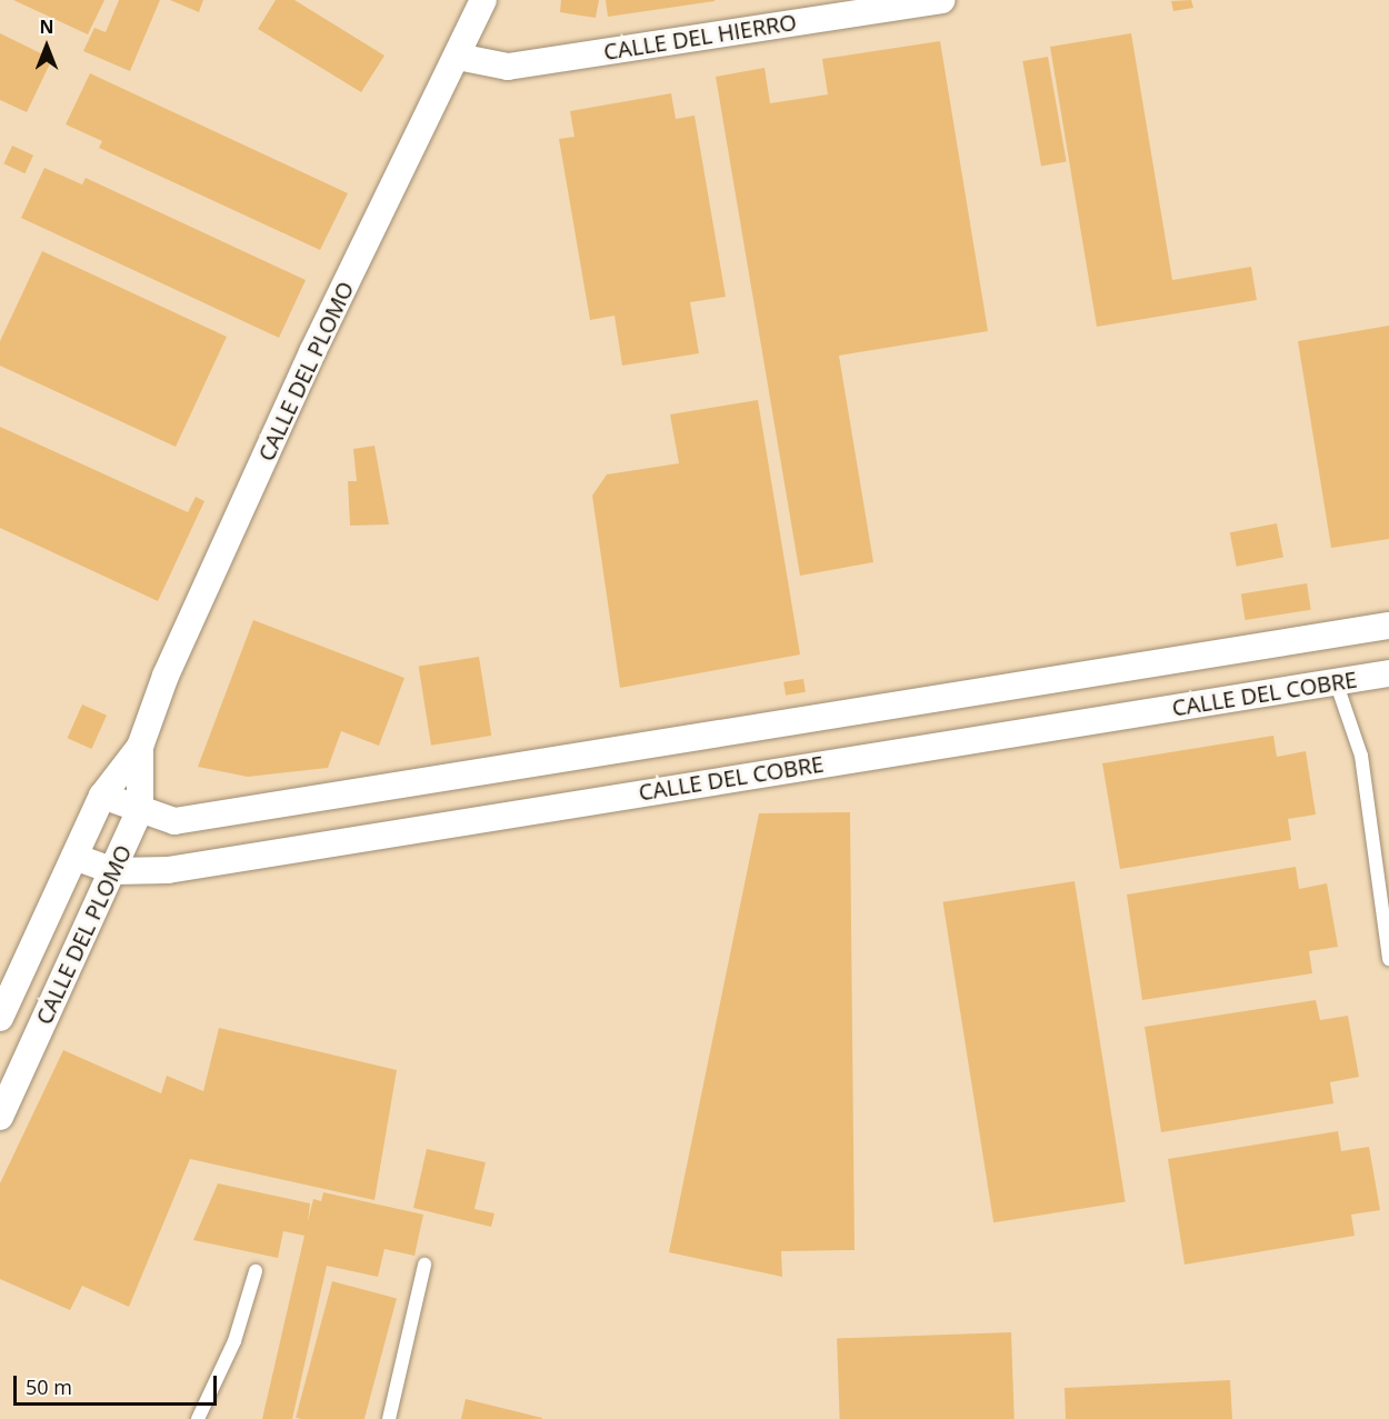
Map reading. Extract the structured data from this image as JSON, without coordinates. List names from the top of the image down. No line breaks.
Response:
{"streets":{"street":["CALLE DEL HIERRO","CALLE DEL PLOMO","CALLE DEL COBRE"]},"crossings":[["CALLE DEL HIERRO","CALLE DEL PLOMO"],["CALLE DEL PLOMO","CALLE DEL COBRE"]],"scale_bar":"50 m","north":"top"}
